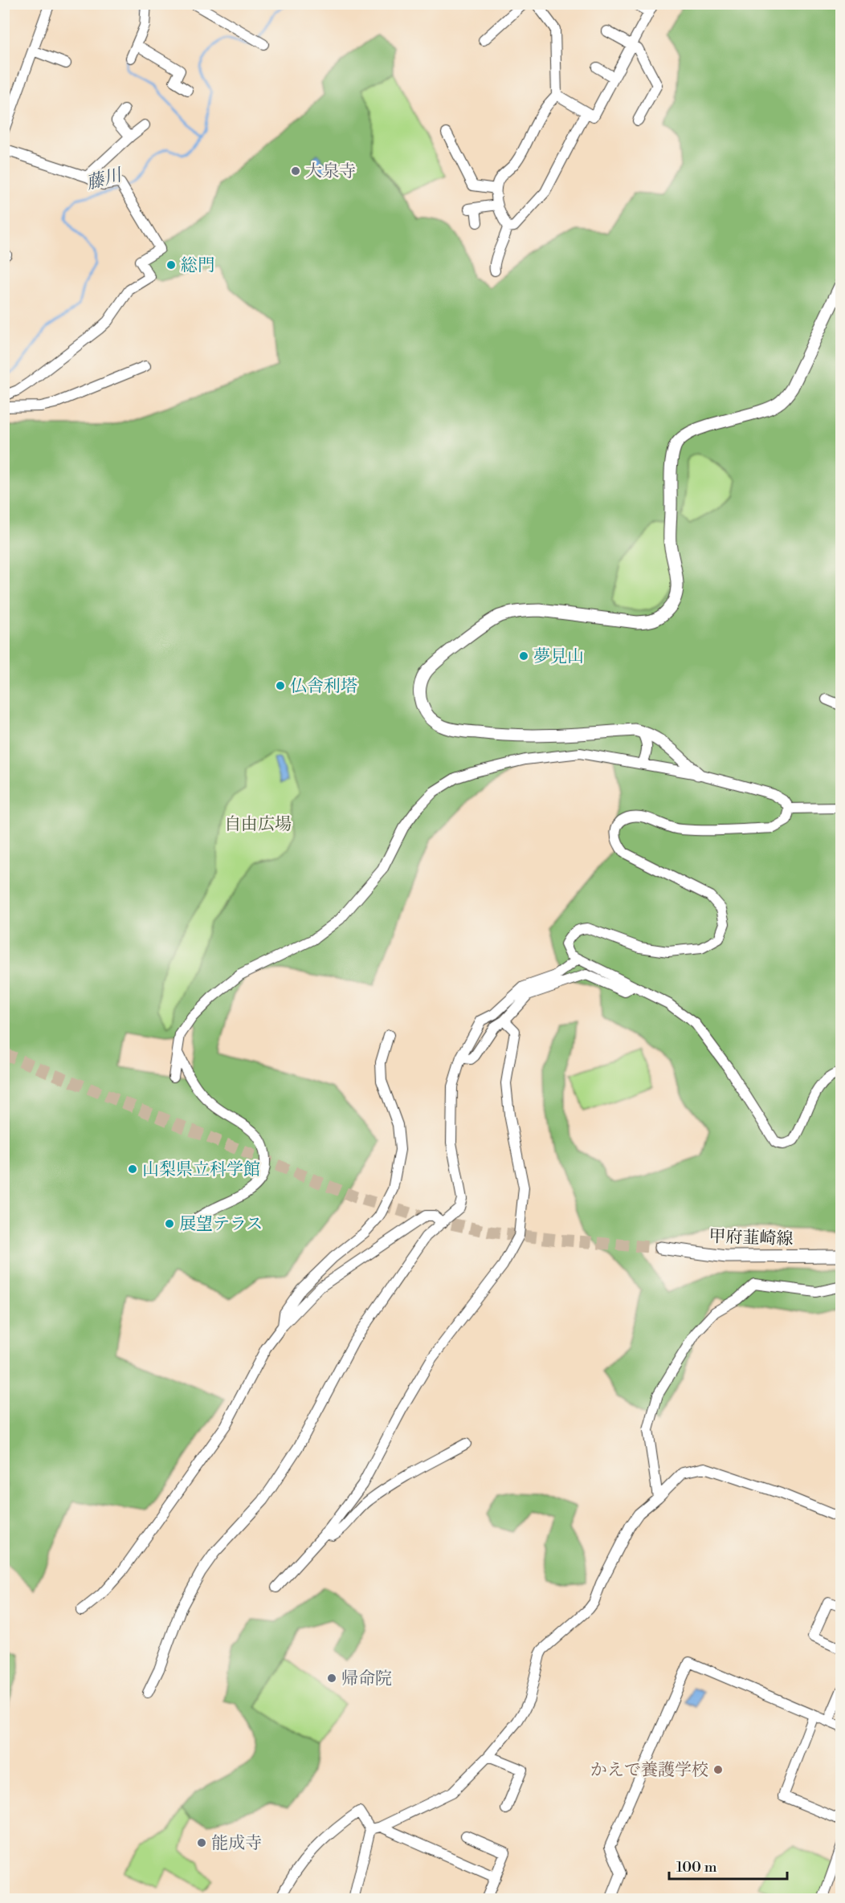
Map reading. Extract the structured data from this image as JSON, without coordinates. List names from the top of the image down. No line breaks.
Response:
{"streets":{"main road":["甲府韮崎線"]},"water":["藤川"],"parks":["自由広場"],"places":["大泉寺","総門","夢見山","仏舎利塔","山梨県立科学館","展望テラス","帰命院","かえで養護学校","能成寺"],"scale_bar":"100 m"}
